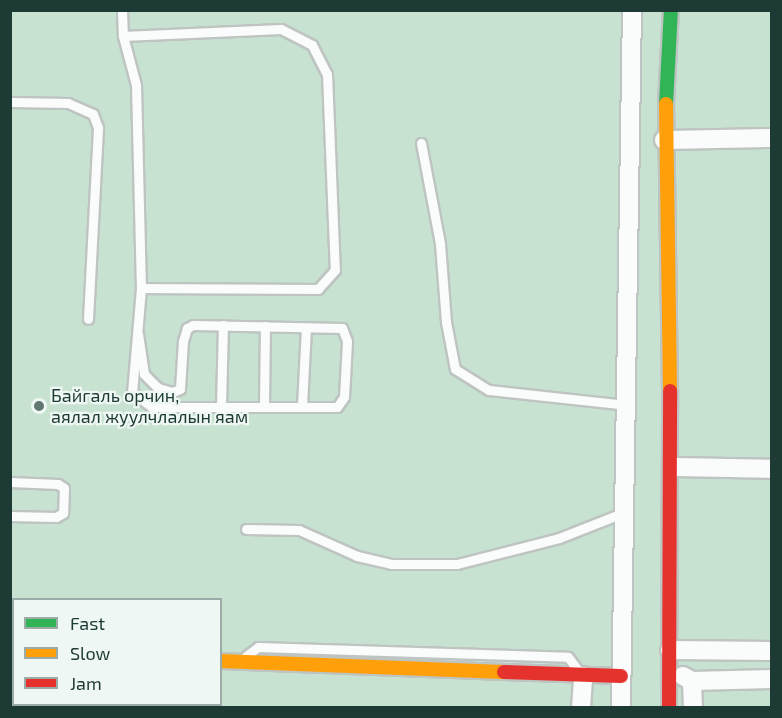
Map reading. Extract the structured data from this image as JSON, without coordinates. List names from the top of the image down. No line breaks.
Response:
{"places":["Байгаль орчин, аялал жуулчлалын яам"],"legend":["Fast","Slow","Jam"]}
